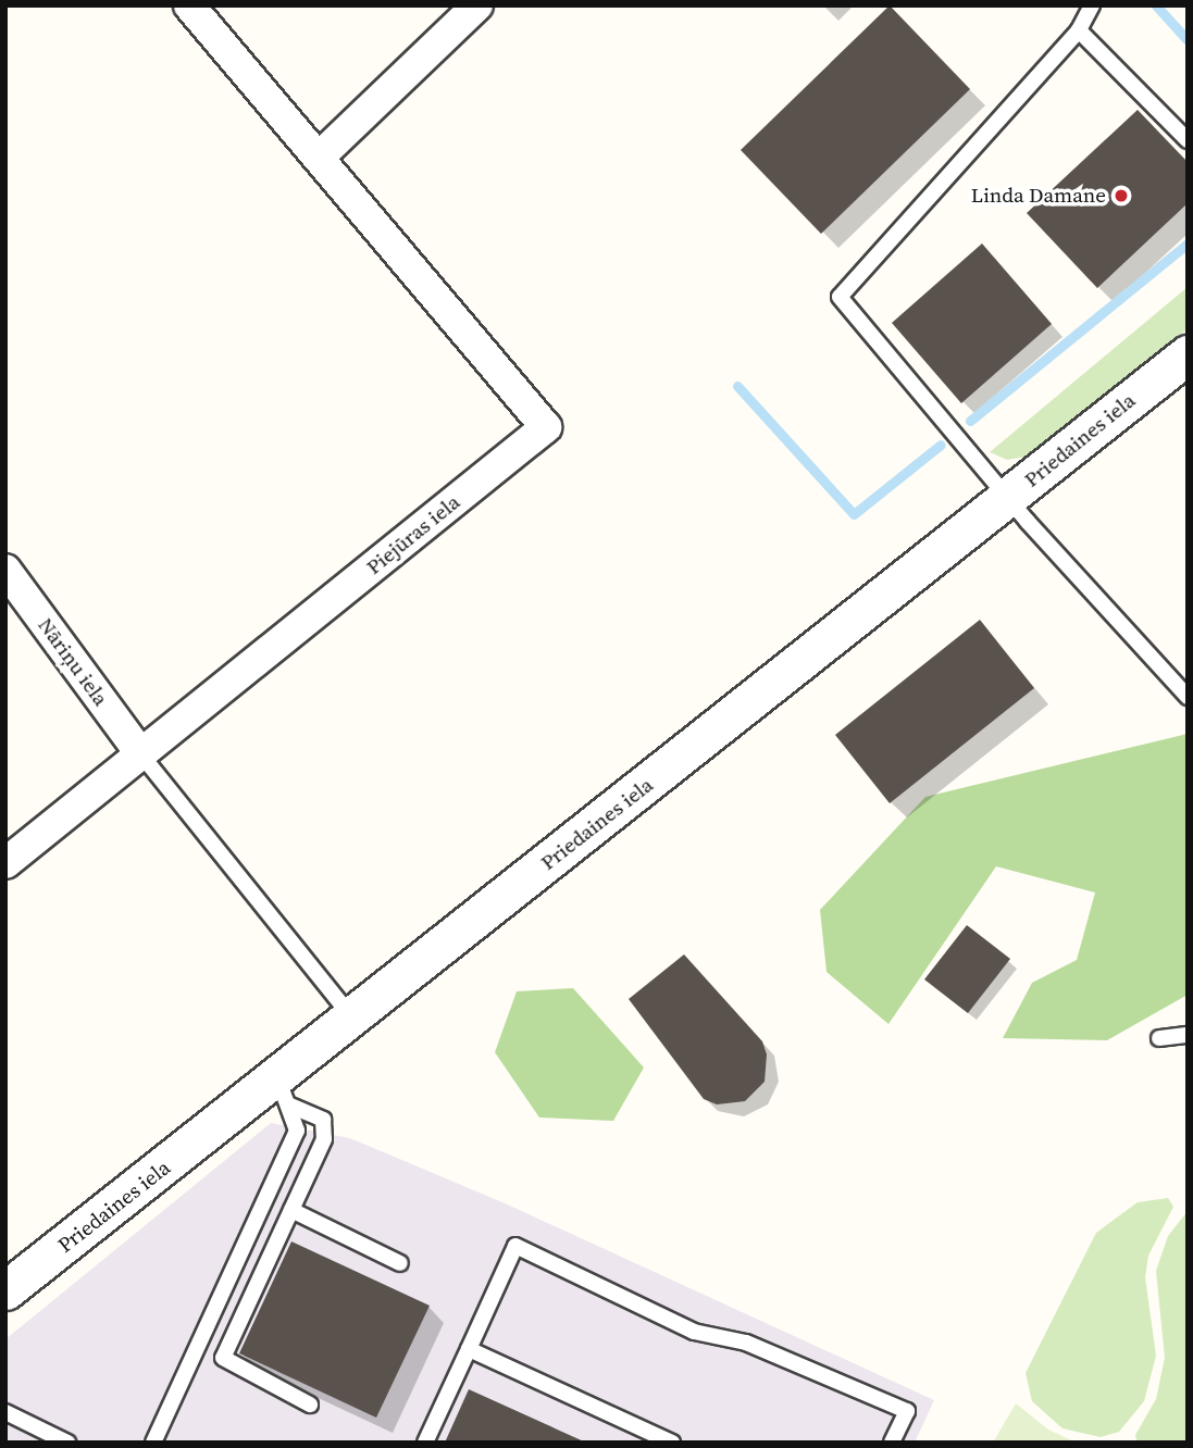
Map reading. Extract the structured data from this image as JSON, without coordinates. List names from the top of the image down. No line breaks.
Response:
{"streets":{"street":["Priedaines iela","Piejūras iela","Nāriņu iela"]},"crossings":[["Piejūras iela","Nāriņu iela"]],"places":["Linda Damane"]}
